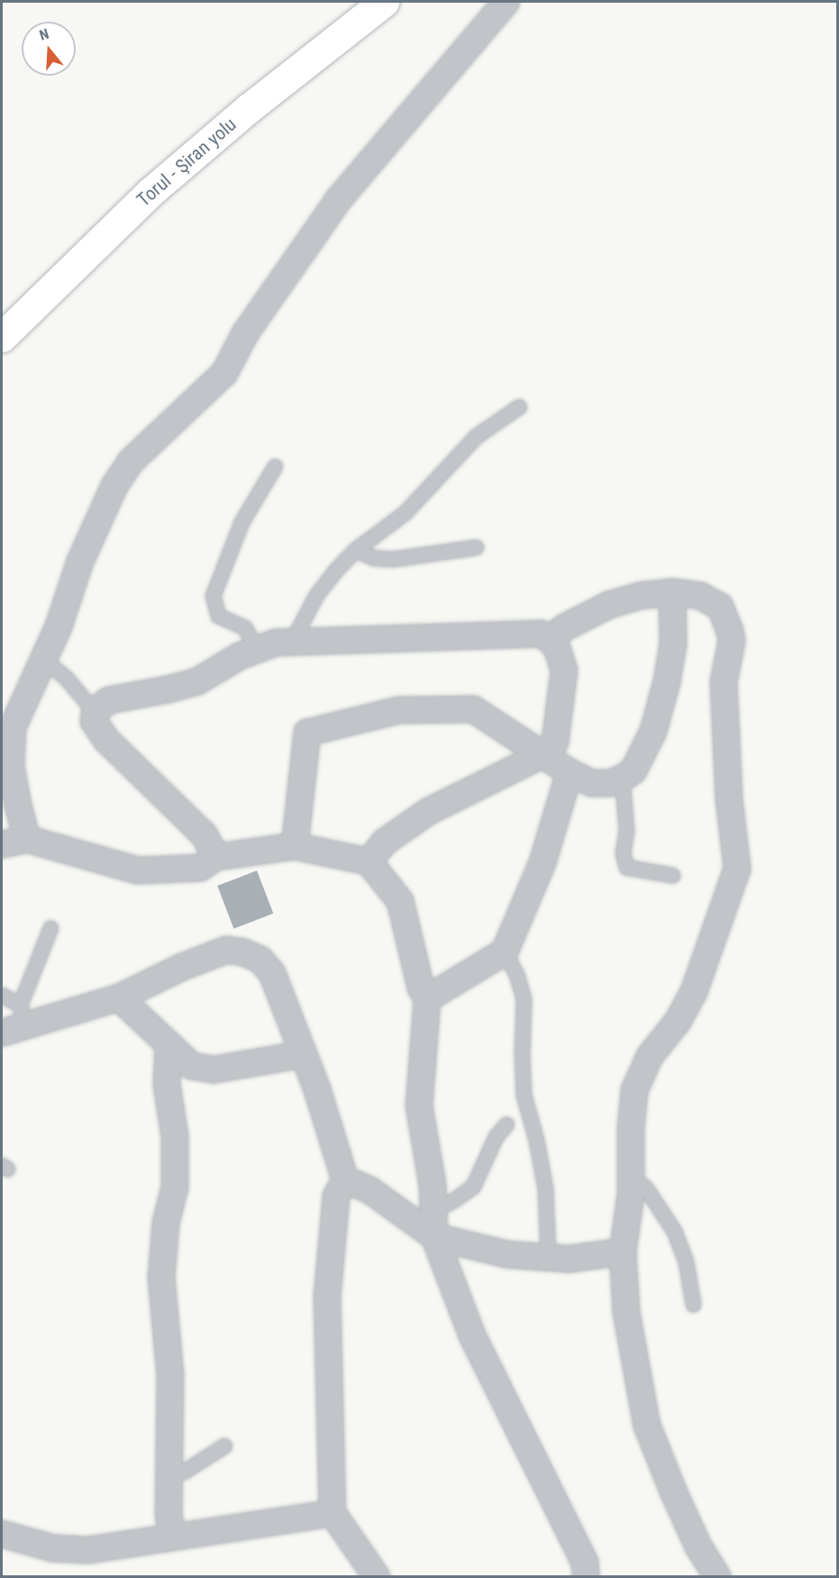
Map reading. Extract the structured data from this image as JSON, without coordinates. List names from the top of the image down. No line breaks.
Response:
{"streets":{"main road":["Torul - Şiran yolu"]},"north":"top"}
